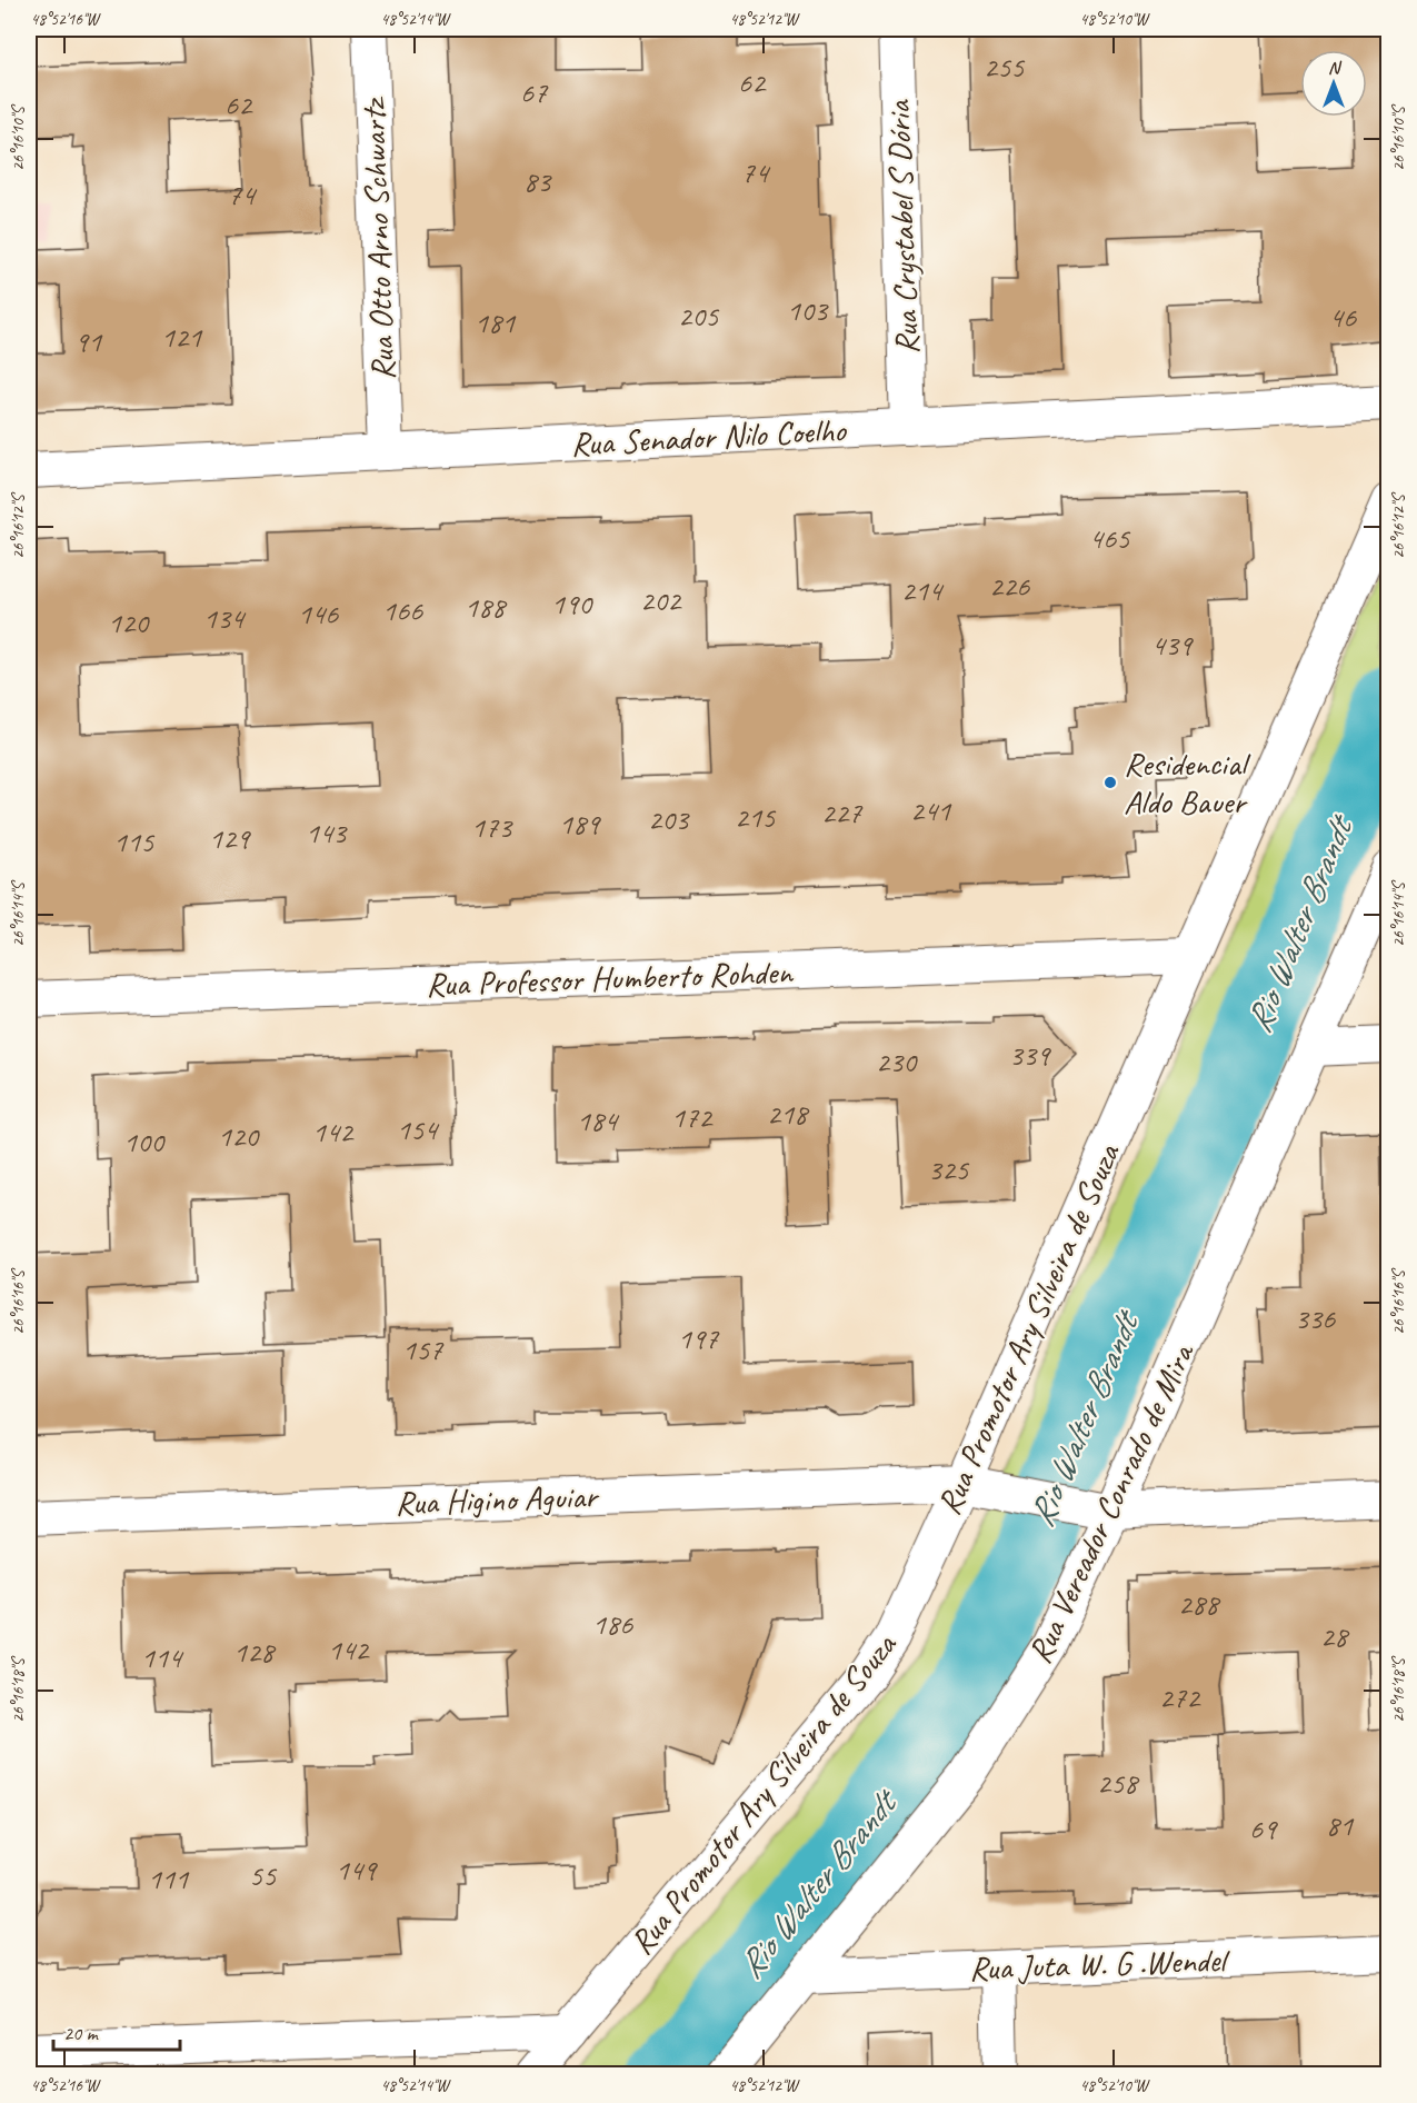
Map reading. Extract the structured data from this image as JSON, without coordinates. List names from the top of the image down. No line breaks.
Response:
{"streets":{"street":["Rua Crystabel S Dória","Rua Otto Arno Schwartz","Rua Senador Nilo Coelho","Rua Professor Humberto Rohden","Rua Promotor Ary Silveira de Souza","Rua Higino Aguiar","Rua Vereador Conrado de Mira","Rua Juta W. G .Wendel"]},"crossings":[["Rua Crystabel S Dória","Rua Senador Nilo Coelho"],["Rua Otto Arno Schwartz","Rua Senador Nilo Coelho"],["Rua Professor Humberto Rohden","Rua Promotor Ary Silveira de Souza"],["Rua Promotor Ary Silveira de Souza","Rua Higino Aguiar"],["Rua Higino Aguiar","Rua Vereador Conrado de Mira"],["Rua Vereador Conrado de Mira","Rua Juta W. G .Wendel"]],"water":["Rio Walter Brandt"],"places":["Residencial Aldo Bauer"],"house_numbers":["255","62","67","62","74","83","74","103","205","46","181","121","91","465","226","214","202","190","188","166","146","134","120","439","241","227","215","203","189","173","143","129","115","339","230","218","172","184","154","142","120","100","325","336","197","157","288","186","28","142","128","114","272","258","81","69","149","55","111"],"scale_bar":"20 m","north":"top","coordinates":["48°52'16\"W","48°52'14\"W","48°52'12\"W","48°52'10\"W","26°16'10\"S","26°16'12\"S","26°16'14\"S","26°16'16\"S","26°16'18\"S"]}
